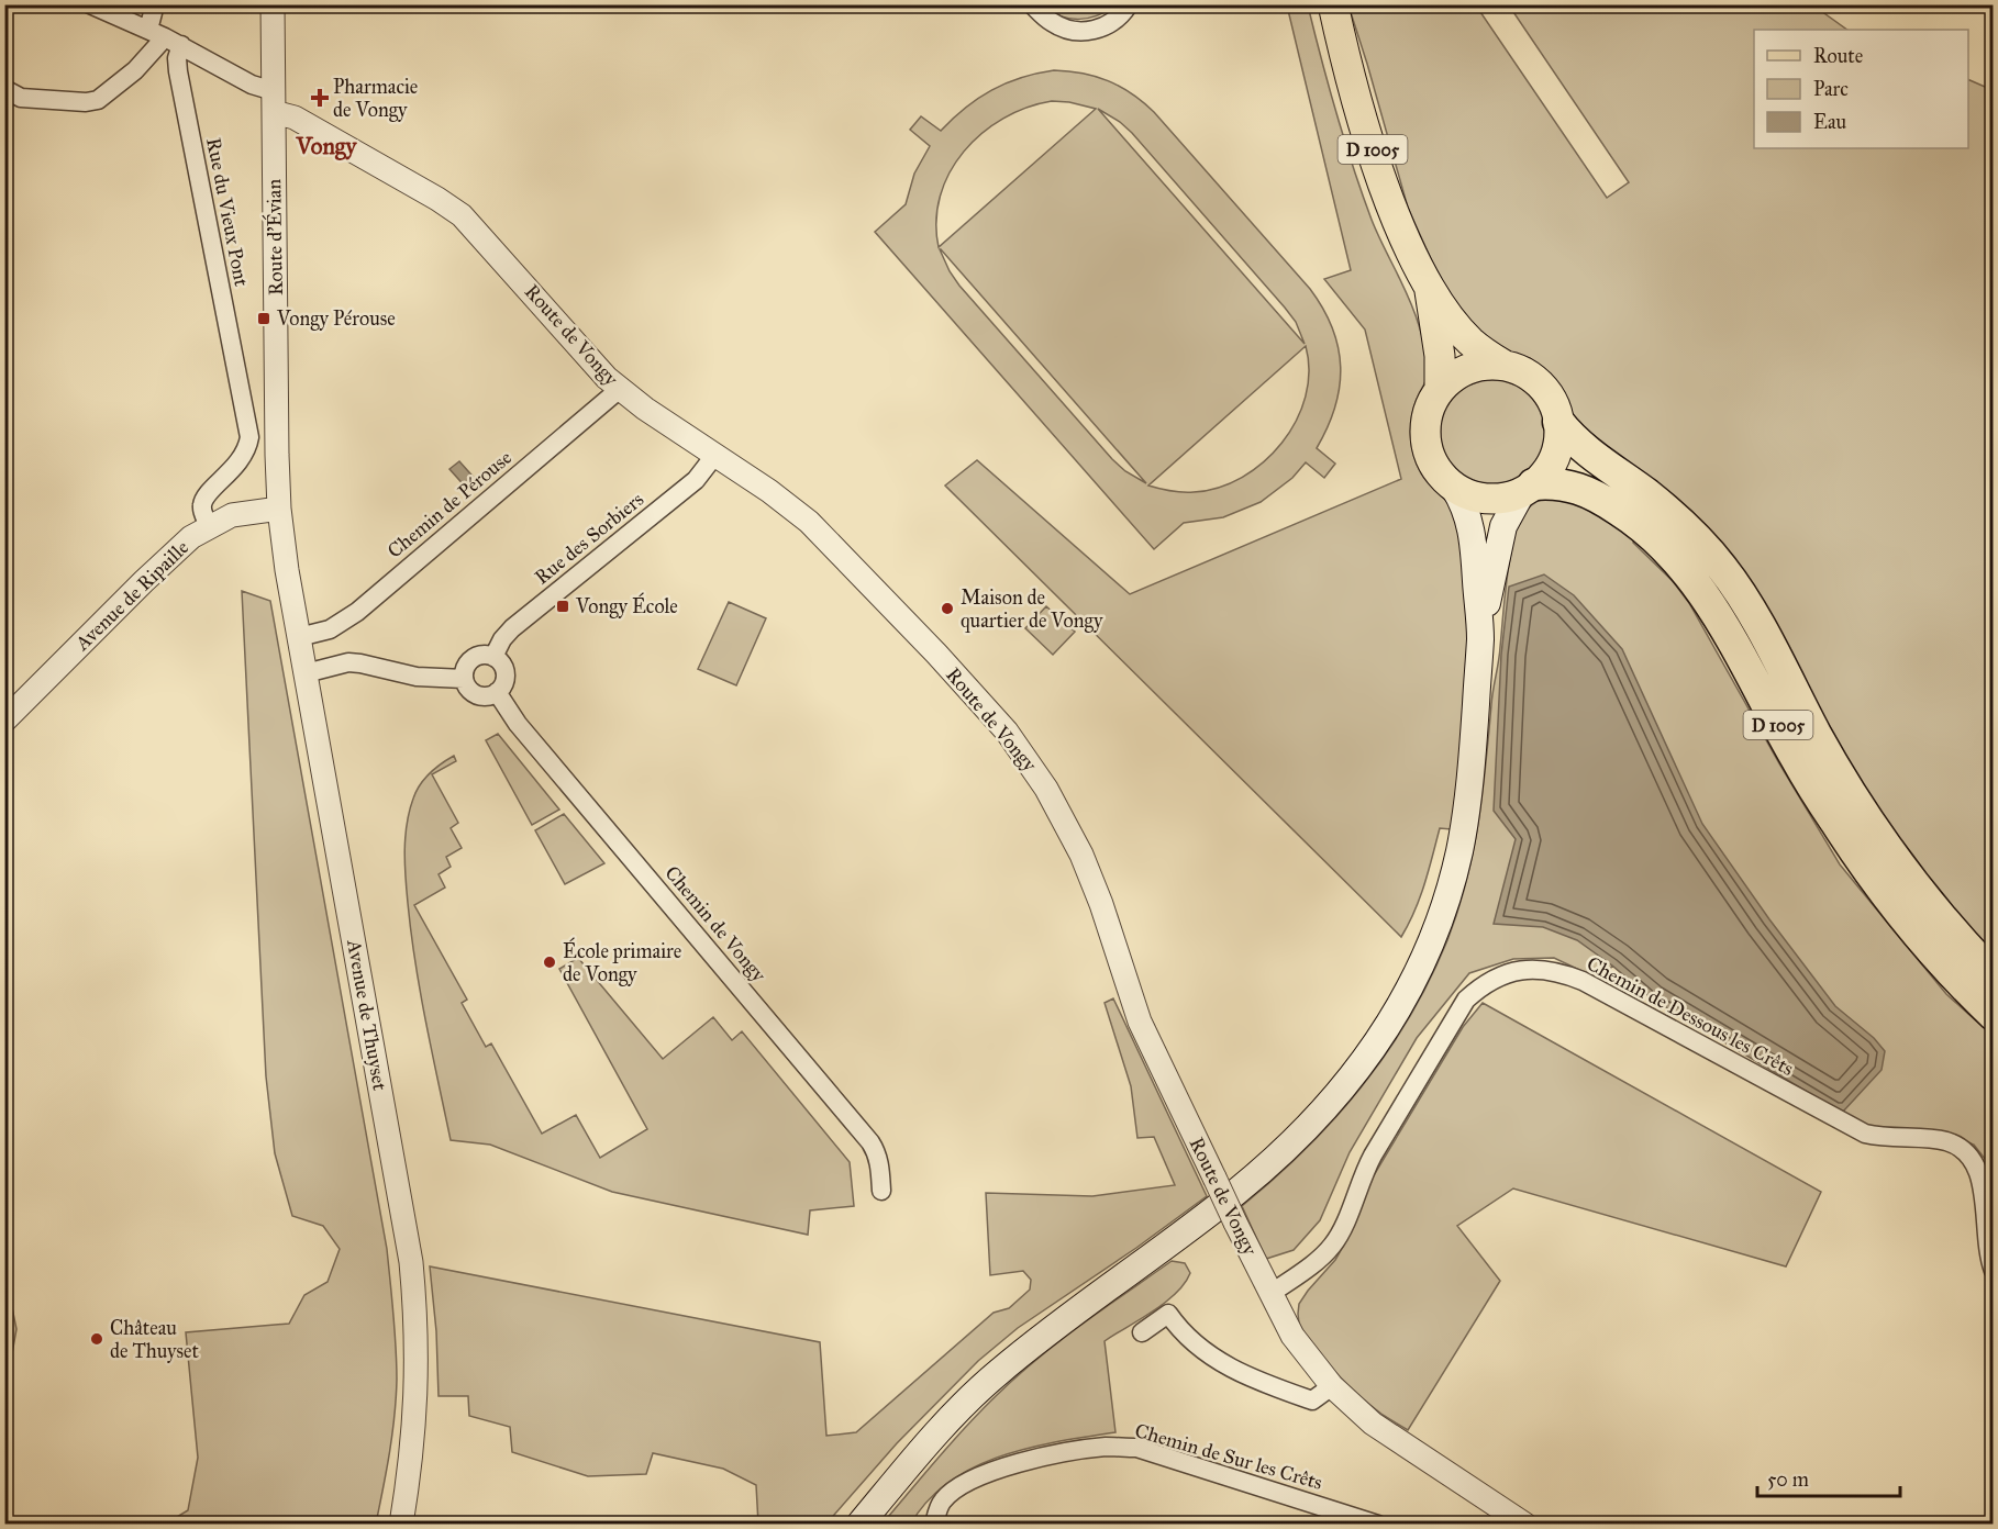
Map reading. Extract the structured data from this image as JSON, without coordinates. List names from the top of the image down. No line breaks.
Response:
{"streets":{"highway":["D 1005"],"street":["Rue du Vieux Pont","Route d'Évian","Route de Vongy","Chemin de Pérouse","Rue des Sorbiers","Avenue de Ripaille","Chemin de Vongy","Avenue de Thuyset","Chemin de Dessous les Crêts","Chemin de Sur les Crêts"]},"crossings":[["Rue du Vieux Pont","Avenue de Ripaille"],["Route d'Évian","Route de Vongy"],["Route d'Évian","Avenue de Ripaille"],["Route d'Évian","Avenue de Thuyset"],["Route de Vongy","Chemin de Pérouse"],["Route de Vongy","Rue des Sorbiers"],["Route de Vongy","Chemin de Dessous les Crêts"],["Chemin de Pérouse","Avenue de Thuyset"],["Rue des Sorbiers","Chemin de Vongy"],["Avenue de Ripaille","Avenue de Thuyset"]],"districts":["Vongy"],"places":{"health":["Pharmacie de Vongy"],"transit":["Vongy Pérouse","Vongy École"],"other":["Maison de quartier de Vongy","École primaire de Vongy","Château de Thuyset"]},"legend":["Route","Parc","Eau"],"scale_bar":"50 m"}
